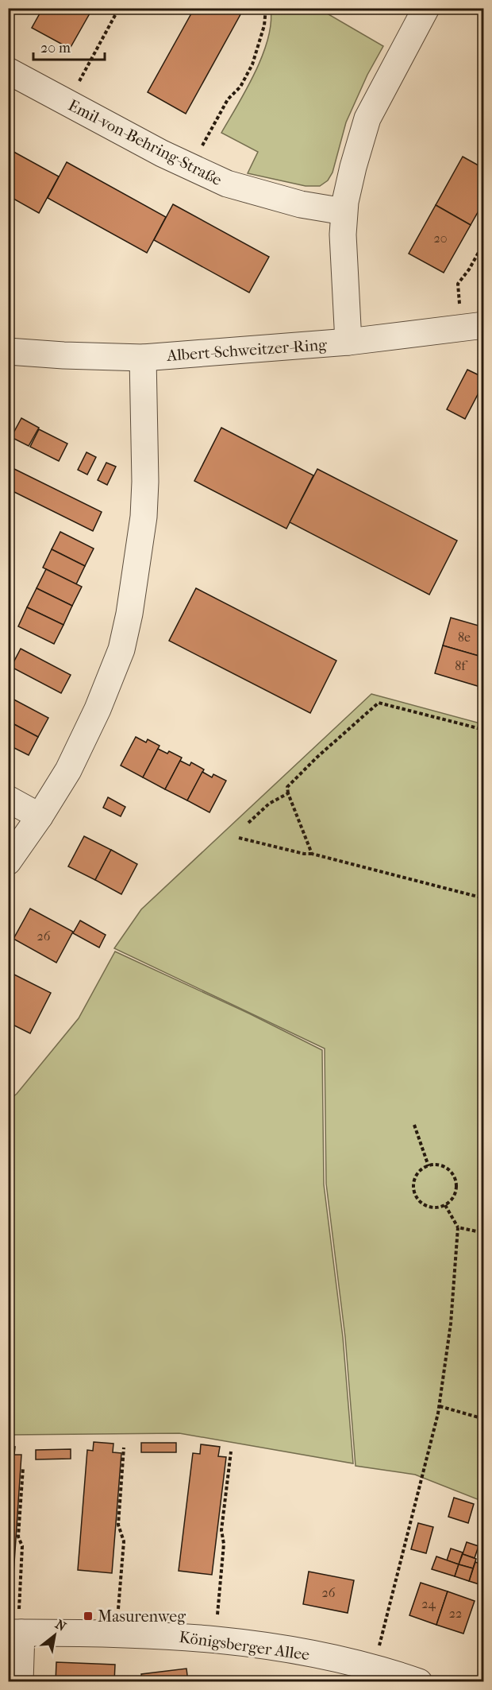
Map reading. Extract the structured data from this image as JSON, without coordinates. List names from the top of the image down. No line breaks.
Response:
{"streets":{"street":["Emil-von-Behring-Straße","Albert-Schweitzer-Ring","Königsberger Allee"]},"places":{"transit":["Masurenweg"]},"house_numbers":["20","8e","8f","26","26","24","22"],"scale_bar":"20 m","north":"top right"}
